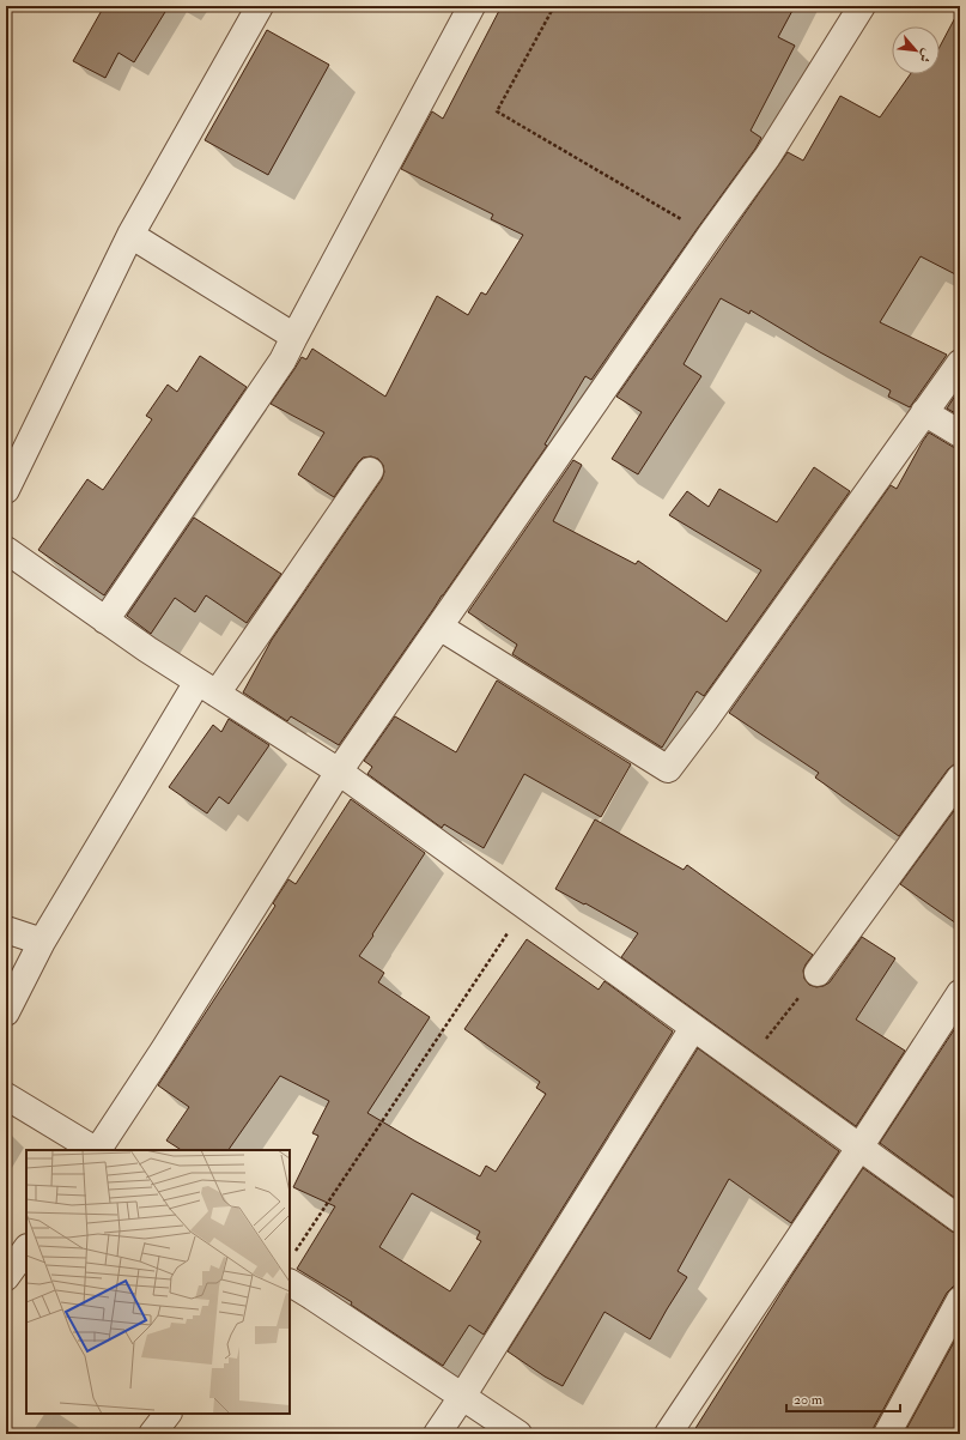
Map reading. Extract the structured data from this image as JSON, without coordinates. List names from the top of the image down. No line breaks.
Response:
{"scale_bar":"20 m","north":"bottom right"}
